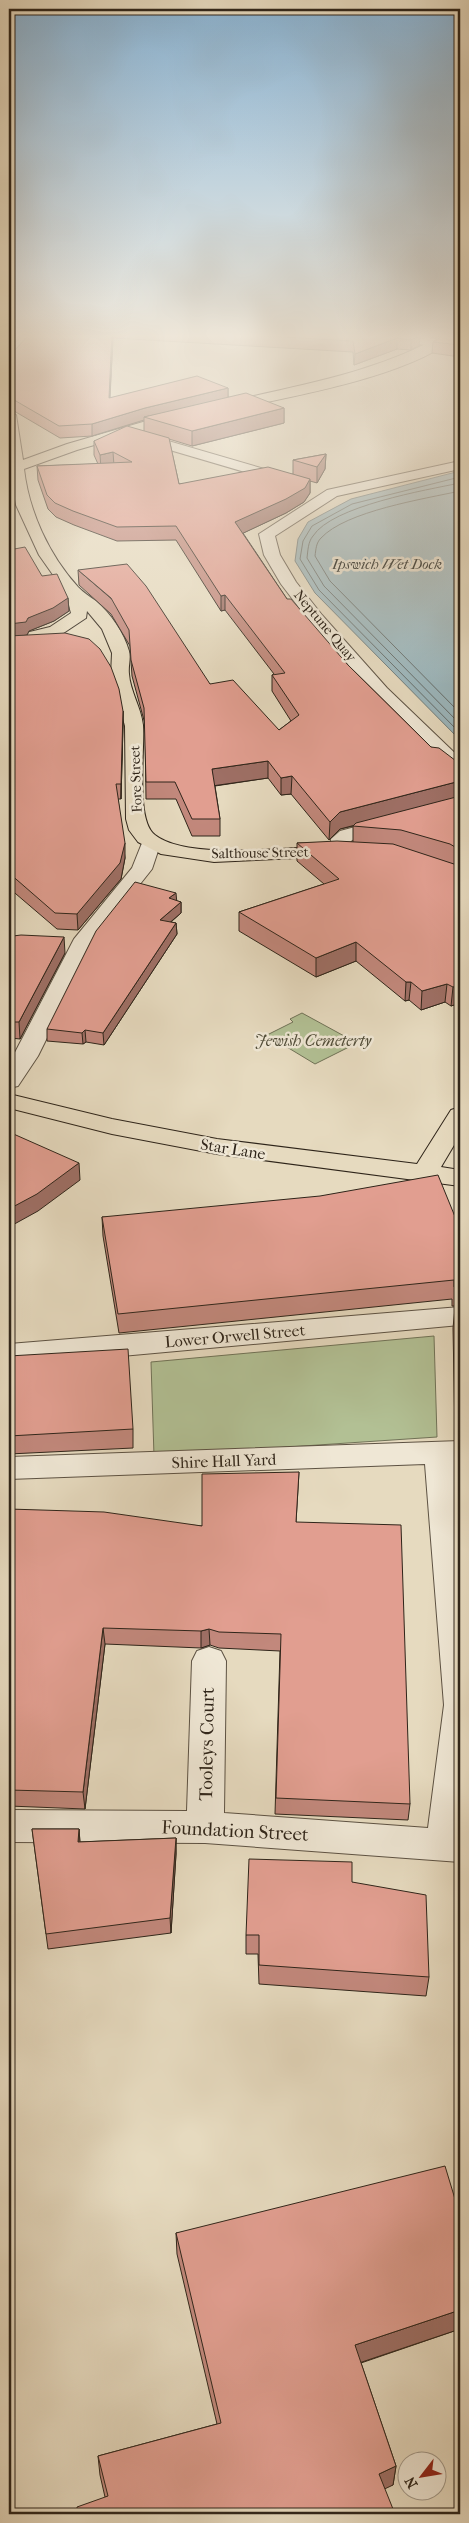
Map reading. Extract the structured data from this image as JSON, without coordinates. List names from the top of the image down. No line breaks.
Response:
{"streets":{"main road":["Fore Street","Salthouse Street","Star Lane"],"street":["Neptune Quay","Lower Orwell Street","Shire Hall Yard","Tooleys Court","Foundation Street"]},"crossings":[["Fore Street","Salthouse Street"],["Tooleys Court","Foundation Street"]],"water":["Ipswich Wet Dock"],"parks":["Jewish Cemeterty"],"north":"bottom left"}
